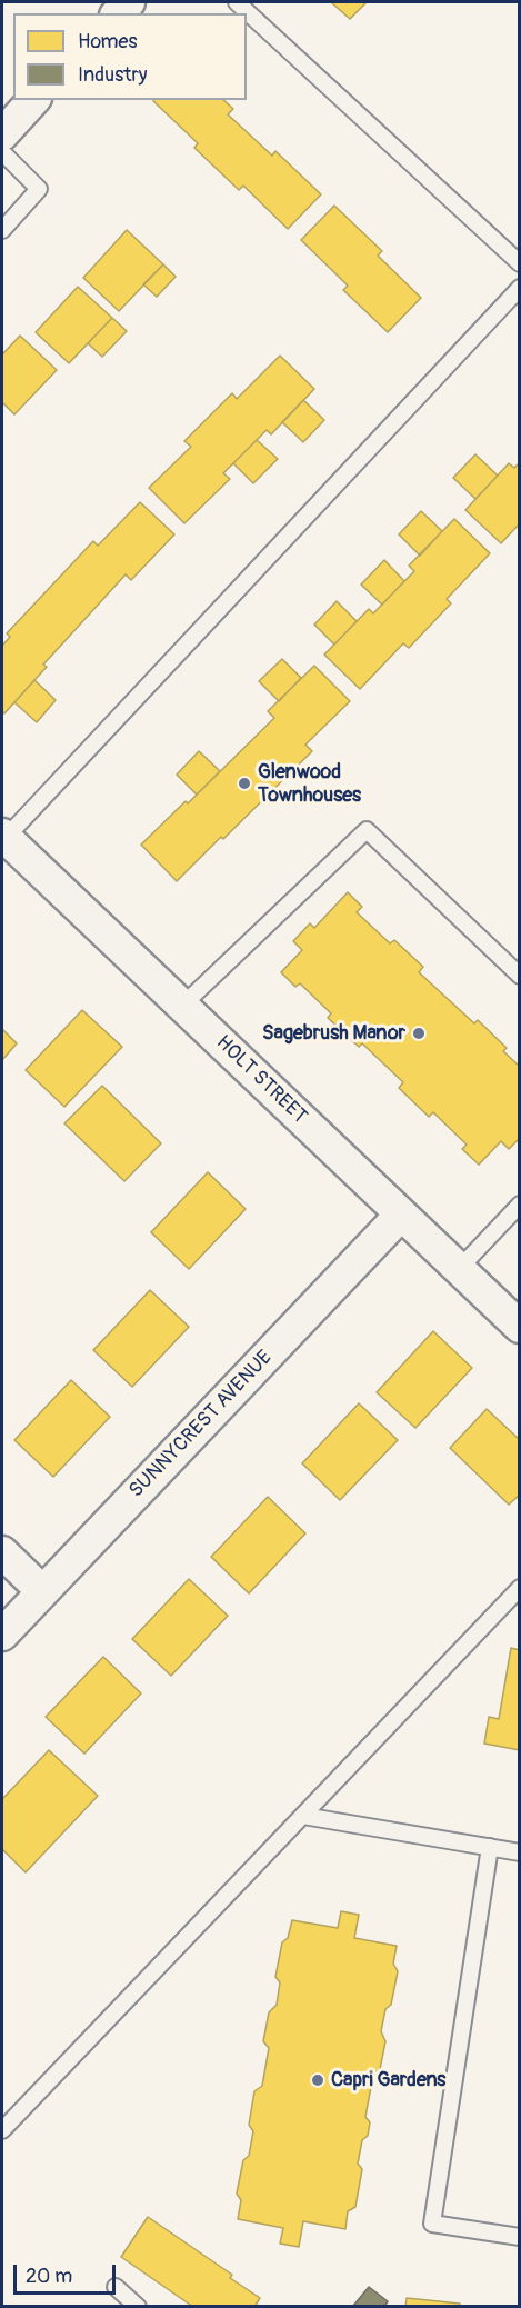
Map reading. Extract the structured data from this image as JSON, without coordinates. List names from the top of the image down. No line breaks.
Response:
{"streets":{"street":["HOLT STREET","SUNNYCREST AVENUE"]},"crossings":[["HOLT STREET","SUNNYCREST AVENUE"]],"places":["Glenwood Townhouses","Sagebrush Manor","Capri Gardens"],"legend":["Homes","Industry"],"scale_bar":"20 m"}
